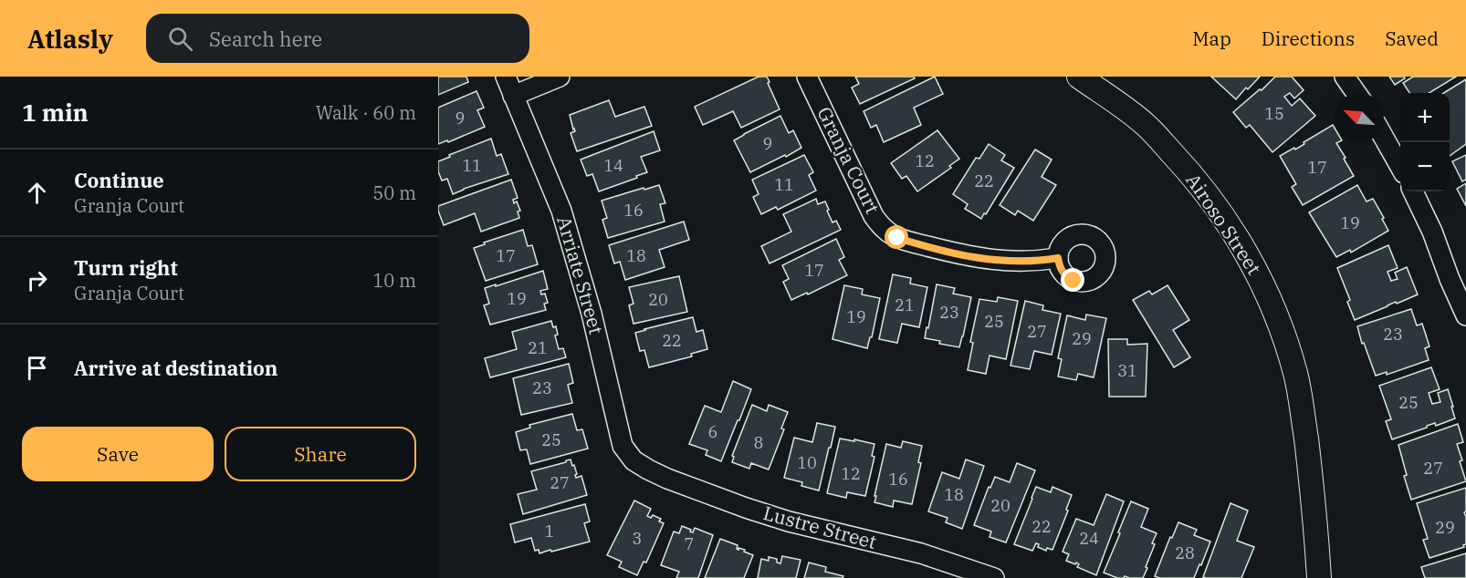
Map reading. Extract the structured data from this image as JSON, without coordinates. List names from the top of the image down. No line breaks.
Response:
{"streets":{"street":["Granja Court","Airoso Street","Arriate Street","Lustre Street"]},"crossings":[["Arriate Street","Lustre Street"]],"house_numbers":["15","9","9","12","11","14","17","22","11","16","19","17","18","17","19","20","21","23","19","25","27","23","29","22","21","31","23","25","6","25","8","10","27","12","16","27","18","20","22","29","1","3","24","7","28"],"north":"top left","page":{"header":"Atlasly","search":"Search here","nav":["Map","Directions","Saved"],"heading":["1 min","Walk · 60 m"],"map_buttons":["+","−"],"list":[["Continue","Granja Court","50 m"],["Turn right","Granja Court","10 m"],"Arrive at destination"],"buttons":["Save","Share"]}}
